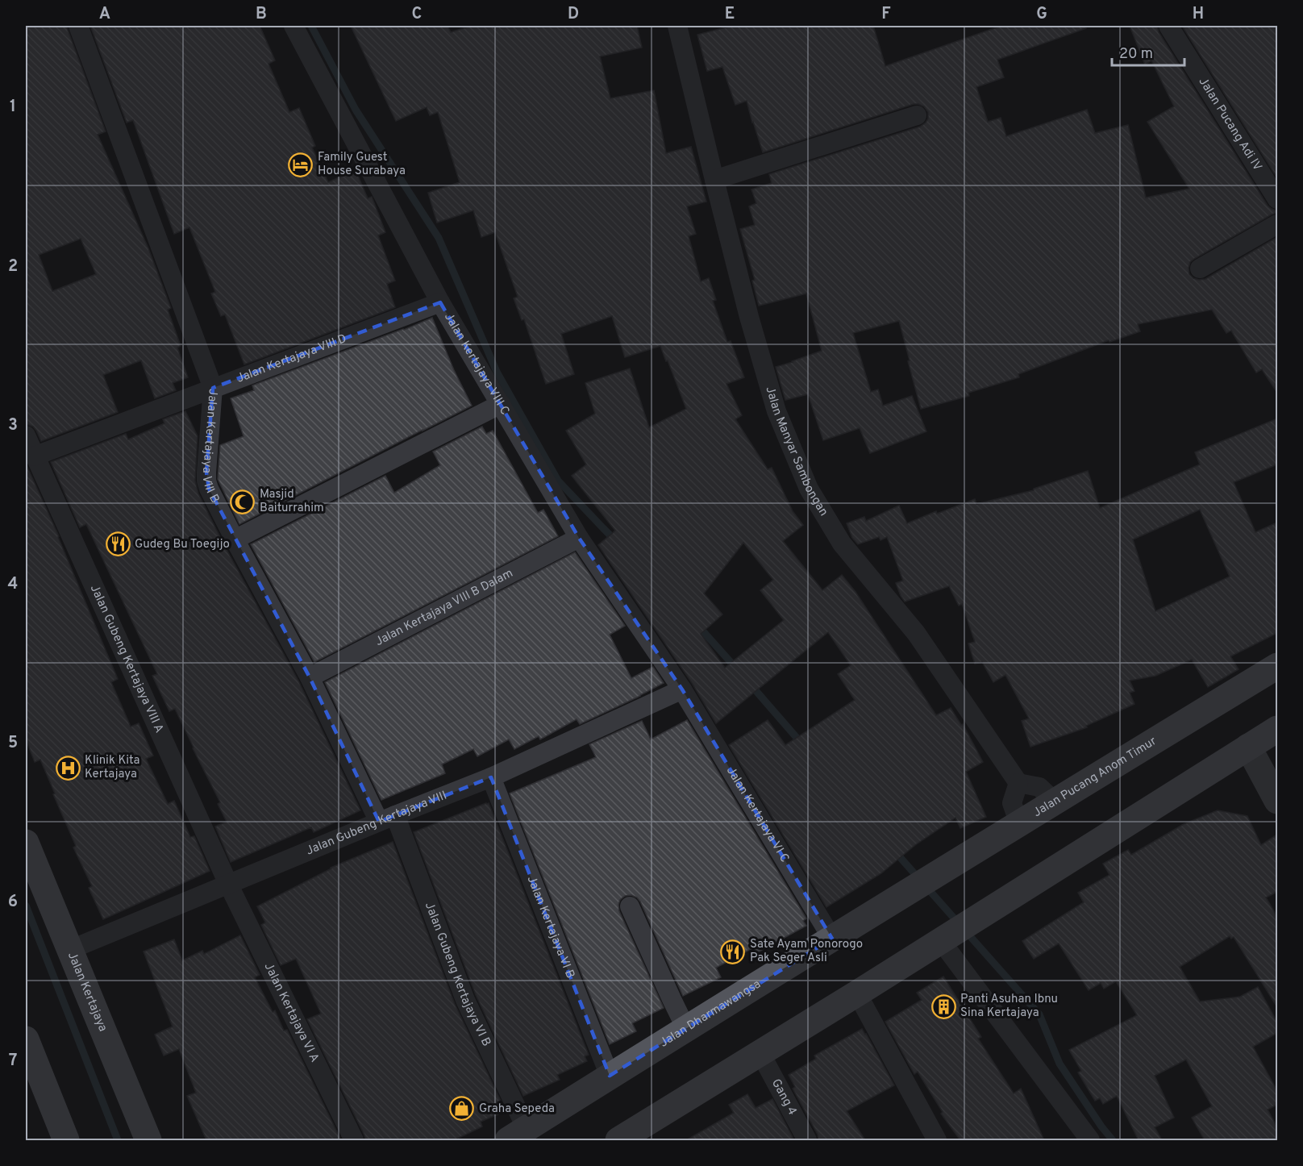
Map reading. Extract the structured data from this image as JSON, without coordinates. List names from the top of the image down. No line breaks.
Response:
{"streets":{"main road":["Jalan Pucang Anom Timur","Jalan Kertajaya","Jalan Dharmawangsa"],"street":["Jalan Pucang Adi IV","Jalan Kertajaya VIII D","Jalan Kertajaya VIII C","Jalan Kertajaya VIII B","Jalan Manyar Sambongan","Jalan Kertajaya VIII B Dalam","Jalan Gubeng Kertajaya VIII A","Jalan Kertajaya VI C","Jalan Gubeng Kertajaya VIII","Jalan Kertajaya VI B","Jalan Gubeng Kertajaya VI B","Jalan Kertajaya VI A","Gang 4"]},"crossings":[["Jalan Kertajaya VIII D","Jalan Kertajaya VIII C"],["Jalan Kertajaya VIII D","Jalan Kertajaya VIII B"],["Jalan Kertajaya VIII D","Jalan Gubeng Kertajaya VIII A"],["Jalan Kertajaya VIII C","Jalan Kertajaya VIII B Dalam"],["Jalan Kertajaya VIII C","Jalan Kertajaya VI C"],["Jalan Kertajaya VIII C","Jalan Gubeng Kertajaya VIII"],["Jalan Kertajaya VIII B","Jalan Kertajaya VIII B Dalam"],["Jalan Kertajaya VIII B","Jalan Gubeng Kertajaya VIII"],["Jalan Kertajaya VIII B","Jalan Gubeng Kertajaya VI B"],["Jalan Gubeng Kertajaya VIII A","Jalan Gubeng Kertajaya VIII"],["Jalan Gubeng Kertajaya VIII A","Jalan Kertajaya VI A"],["Jalan Pucang Anom Timur","Jalan Dharmawangsa"],["Jalan Kertajaya VI C","Jalan Gubeng Kertajaya VIII"],["Jalan Kertajaya VI C","Jalan Dharmawangsa"],["Jalan Gubeng Kertajaya VIII","Jalan Kertajaya VI B"],["Jalan Gubeng Kertajaya VIII","Jalan Gubeng Kertajaya VI B"],["Jalan Gubeng Kertajaya VIII","Jalan Kertajaya"],["Jalan Gubeng Kertajaya VIII","Jalan Kertajaya VI A"],["Jalan Kertajaya VI B","Jalan Dharmawangsa"],["Jalan Gubeng Kertajaya VI B","Jalan Dharmawangsa"]],"places":{"hotel":["Family Guest House Surabaya"],"mosque":["Masjid Baiturrahim"],"restaurant":["Gudeg Bu Toegijo","Sate Ayam Ponorogo Pak Seger Asli"],"hospital":["Klinik Kita Kertajaya"],"building":["Panti Asuhan Ibnu Sina Kertajaya"],"shop":["Graha Sepeda"]},"scale_bar":"20 m","grid":{"columns":["A","B","C","D","E","F","G","H"],"rows":["1","2","3","4","5","6","7"]}}
